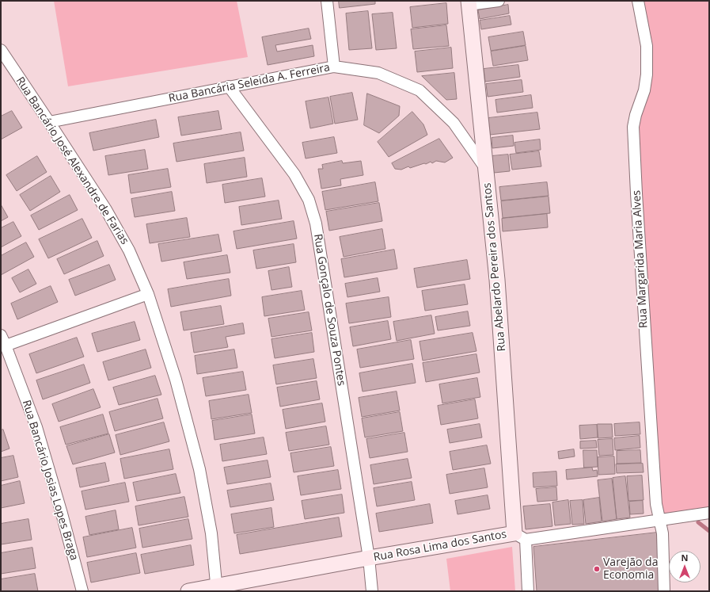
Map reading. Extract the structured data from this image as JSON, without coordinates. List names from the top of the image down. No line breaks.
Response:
{"streets":{"main road":["Rua Abelardo Pereira dos Santos","Rua Rosa Lima dos Santos"],"street":["Rua Bancária Seleida A. Ferreira","Rua Bancário José Alexandre de Farias","Rua Margarida Maria Alves","Rua Gonçalo de Souza Pontes","Rua Bancário Josias Lopes Braga"]},"crossings":[["Rua Bancária Seleida A. Ferreira","Rua Bancário José Alexandre de Farias"],["Rua Bancária Seleida A. Ferreira","Rua Abelardo Pereira dos Santos"],["Rua Bancária Seleida A. Ferreira","Rua Gonçalo de Souza Pontes"],["Rua Bancário José Alexandre de Farias","Rua Rosa Lima dos Santos"],["Rua Margarida Maria Alves","Rua Rosa Lima dos Santos"],["Rua Abelardo Pereira dos Santos","Rua Rosa Lima dos Santos"],["Rua Gonçalo de Souza Pontes","Rua Rosa Lima dos Santos"]],"places":["Varejão da Economia"],"north":"top"}
